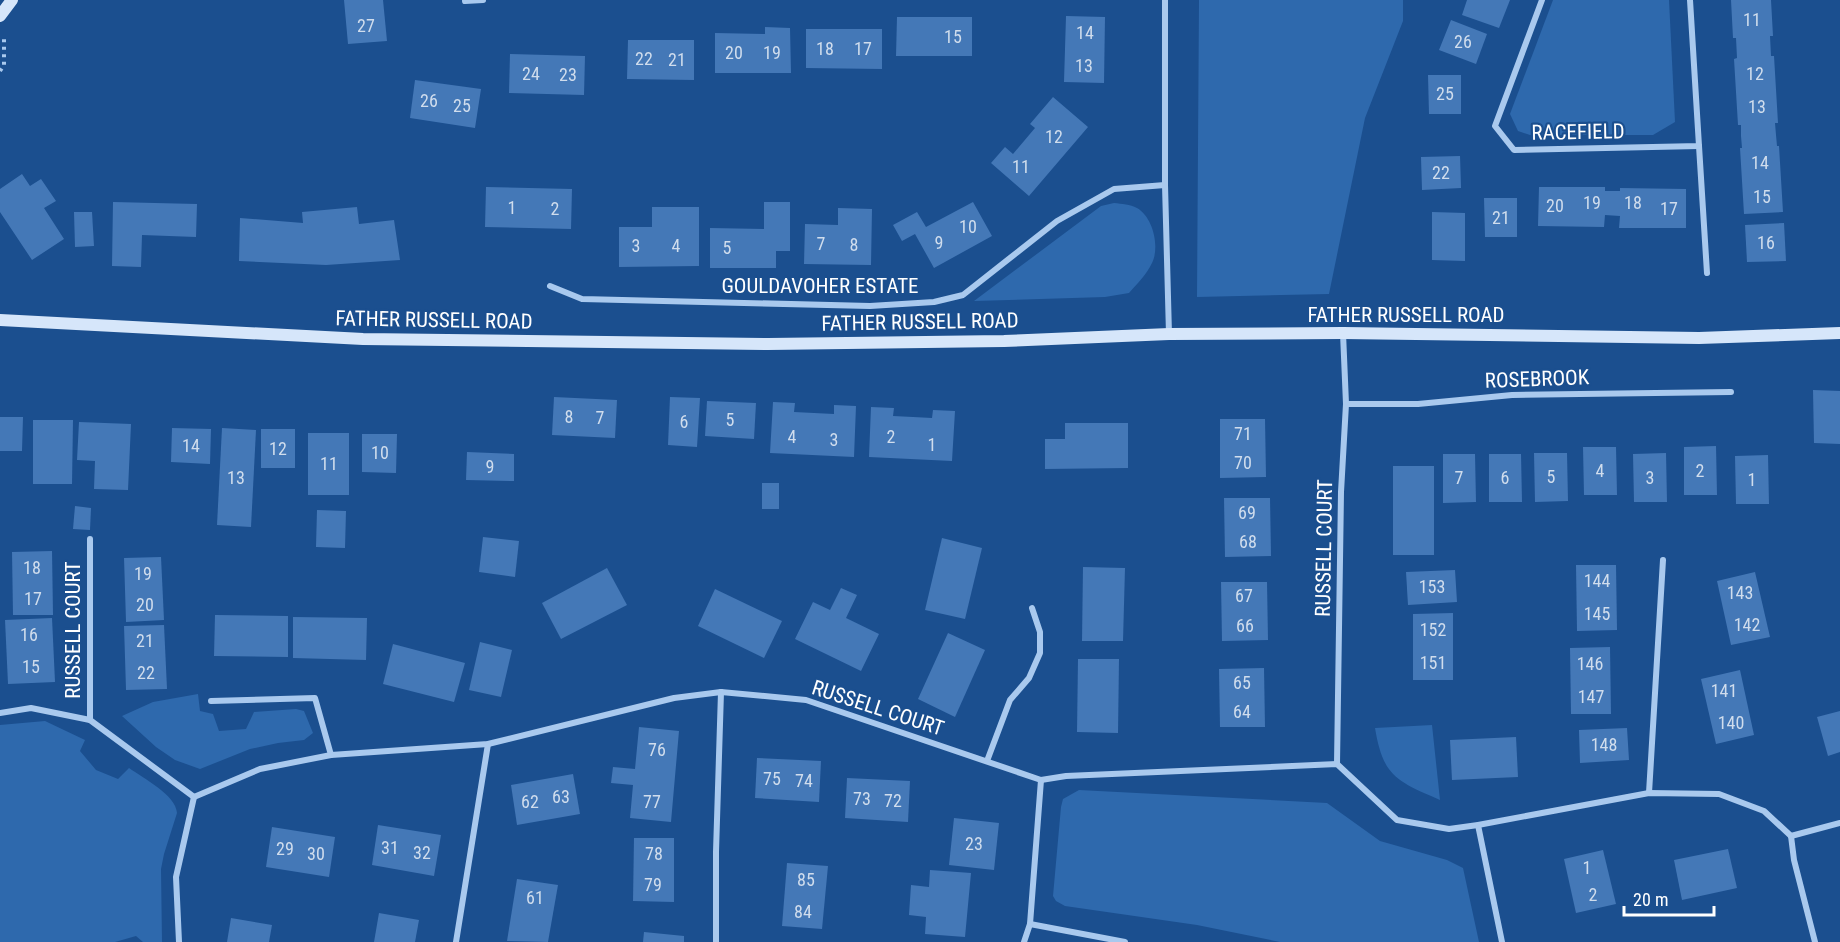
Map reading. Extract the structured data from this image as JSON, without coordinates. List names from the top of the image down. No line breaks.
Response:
{"streets":{"street":["RACEFIELD","GOULDAVOHER ESTATE","FATHER RUSSELL ROAD","ROSEBROOK","RUSSELL COURT"]},"crossings":[["FATHER RUSSELL ROAD","RUSSELL COURT"],["ROSEBROOK","RUSSELL COURT"]],"house_numbers":["11","27","14","15","26","18","17","20","19","22","21","13","24","12","23","25","26","25","13","12","14","11","22","15","19","18","20","1","2","17","21","10","9","16","7","8","3","4","5","8","7","5","6","71","4","2","3","1","14","12","10","70","11","9","4","2","5","13","7","6","3","1","69","68","18","19","144","153","143","67","17","20","145","142","66","152","16","21","151","146","15","22","65","141","147","64","140","148","76","75","74","63","73","72","62","77","23","31","29","32","30","78","1","85","79","2","61","84"],"scale_bar":"20 m"}
